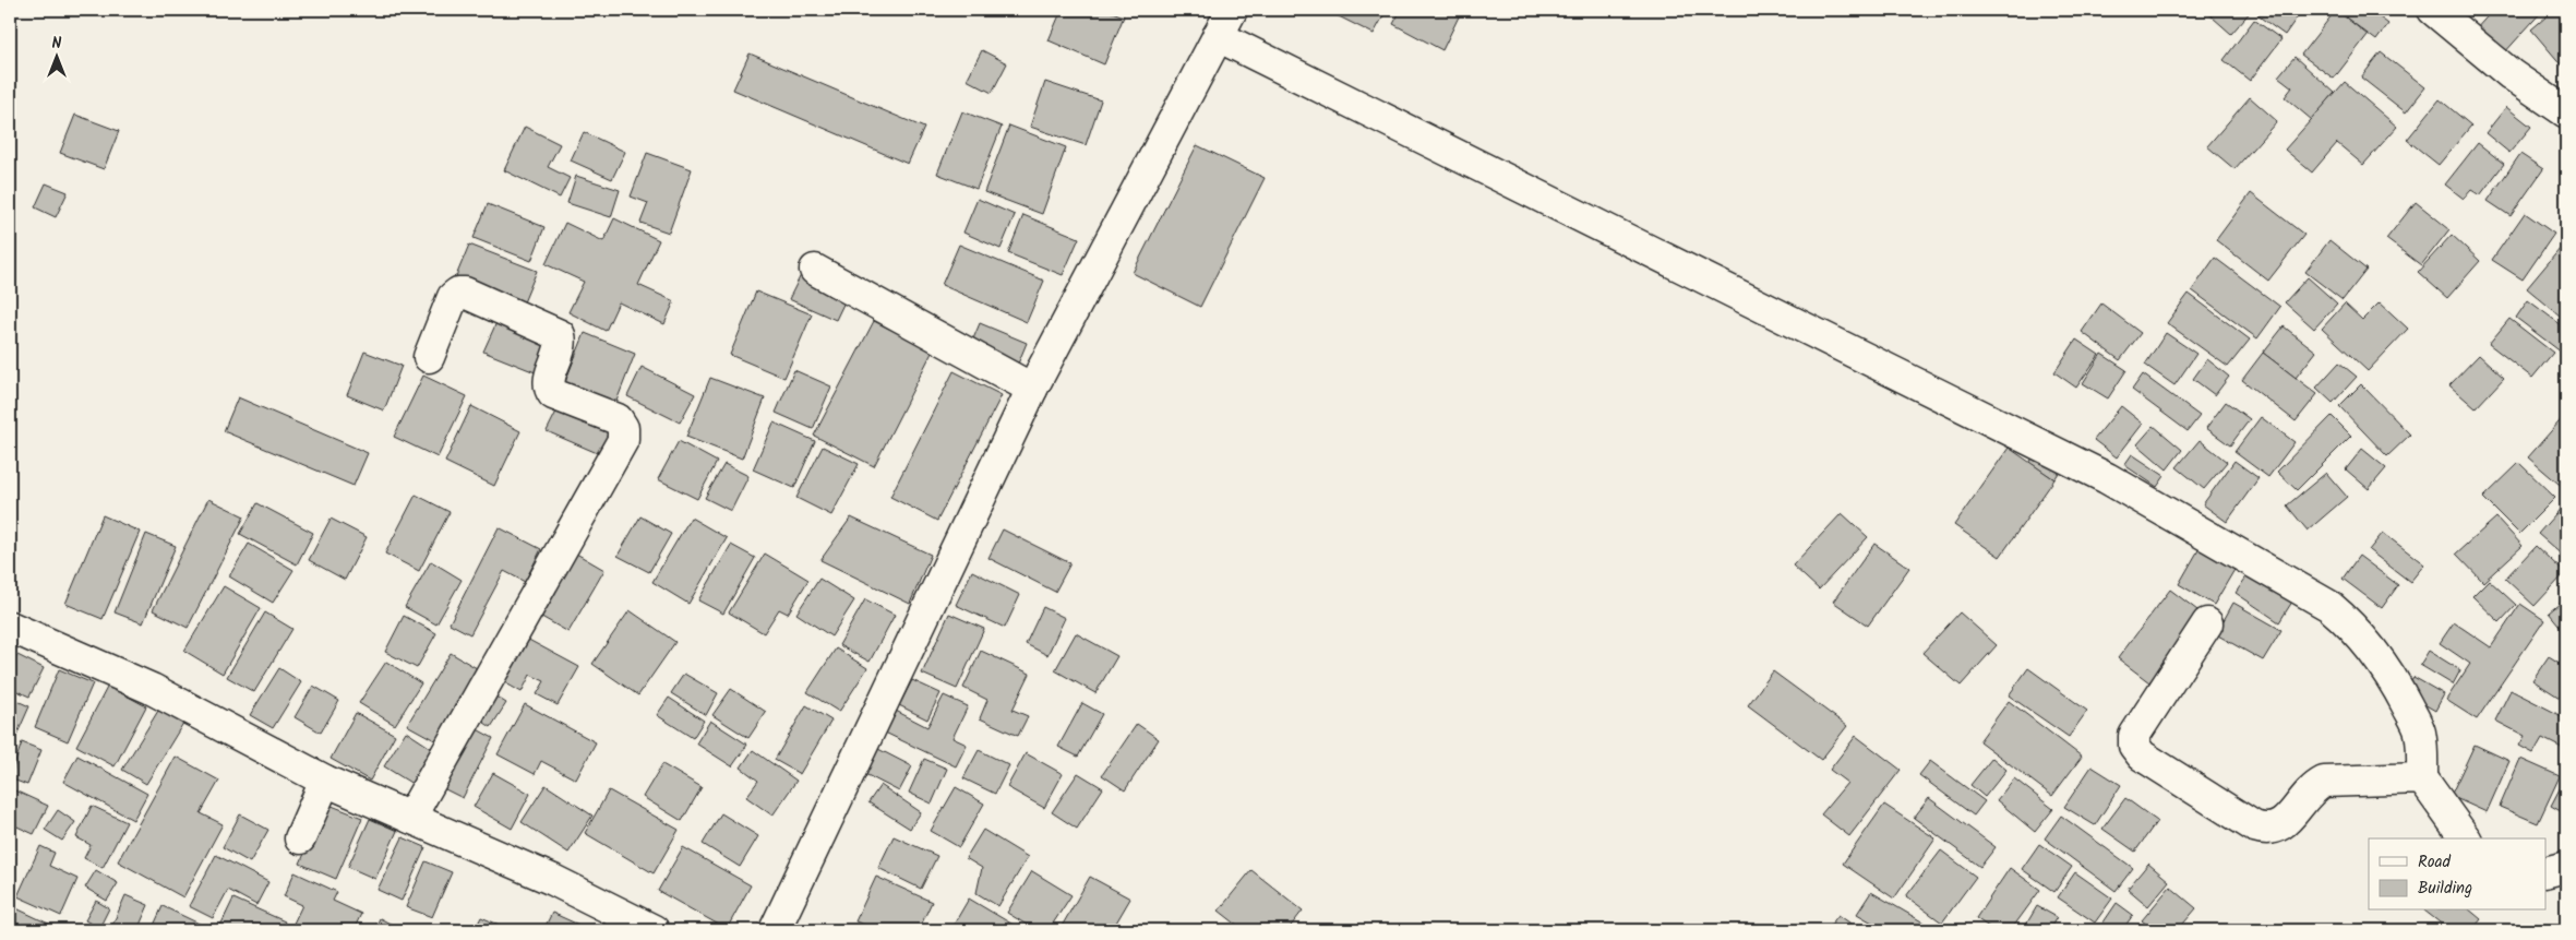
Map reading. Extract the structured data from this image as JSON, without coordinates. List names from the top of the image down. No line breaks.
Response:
{"legend":["Road","Building"],"north":"top"}
